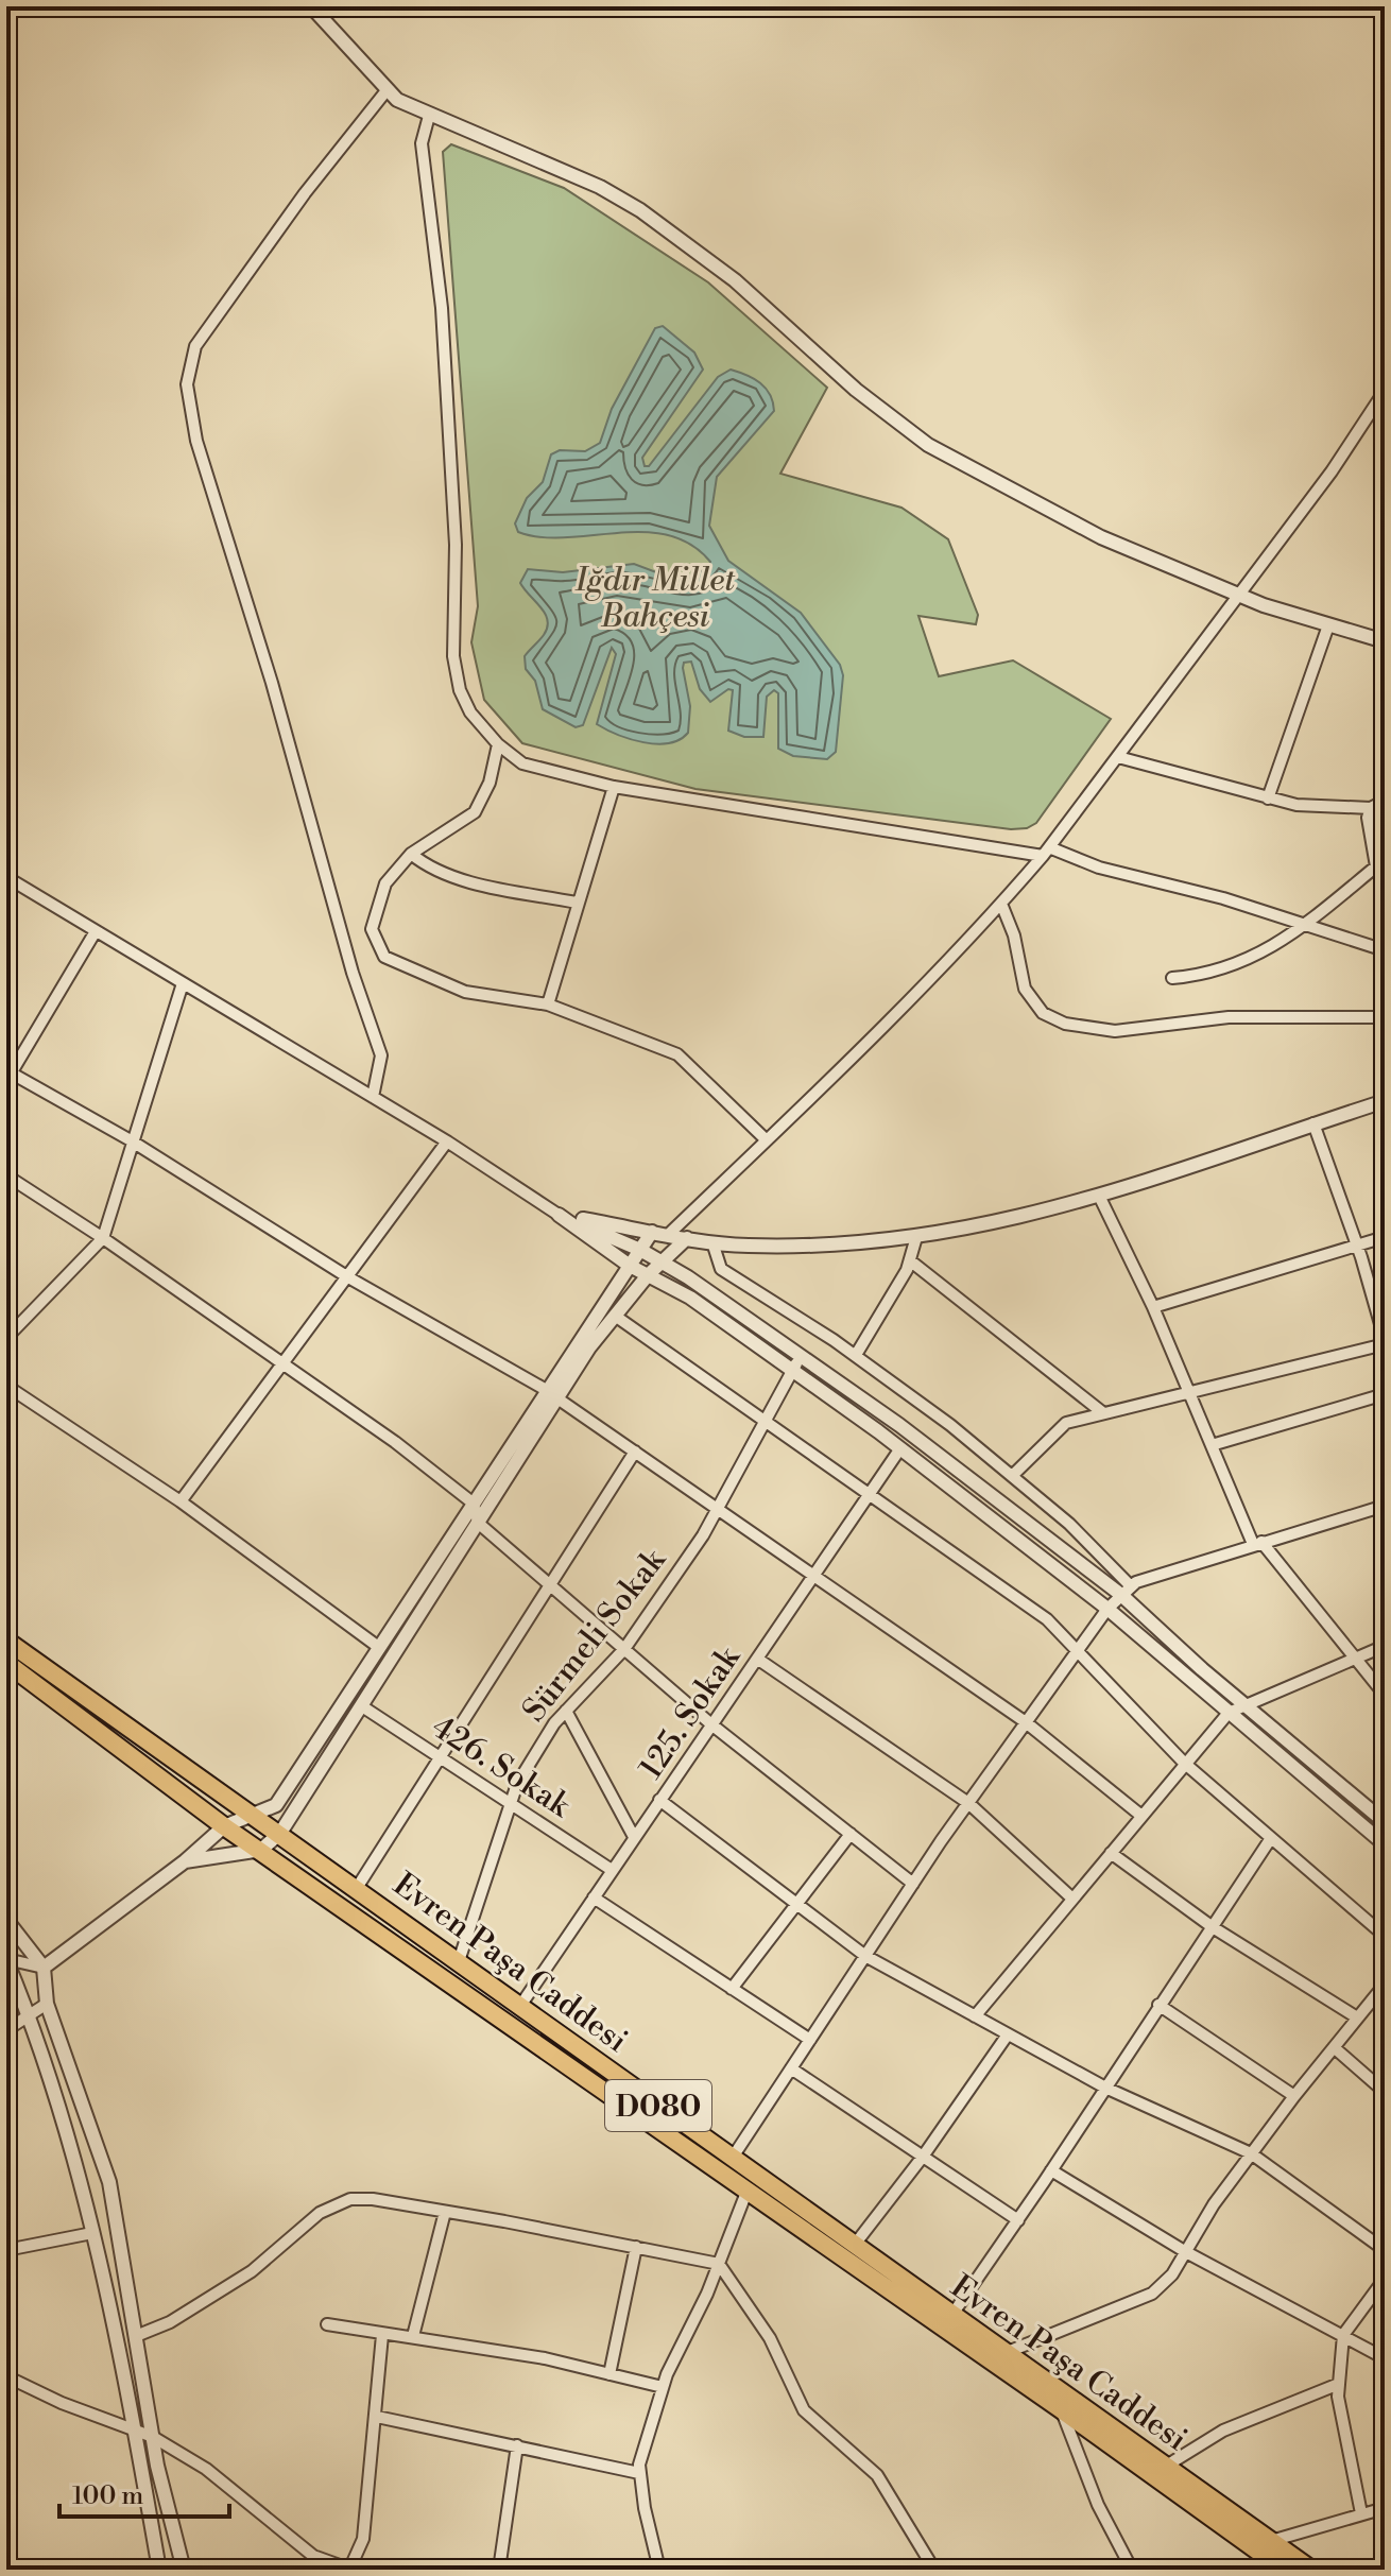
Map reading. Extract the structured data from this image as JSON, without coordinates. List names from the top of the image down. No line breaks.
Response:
{"streets":{"highway":["Evren Paşa Caddesi","D080"],"street":["Sürmeli Sokak","125. Sokak","426. Sokak"]},"crossings":[["Sürmeli Sokak","426. Sokak"],["Sürmeli Sokak","Evren Paşa Caddesi"],["125. Sokak","426. Sokak"],["125. Sokak","Evren Paşa Caddesi"]],"parks":["Iğdır Millet Bahçesi"],"scale_bar":"100 m"}
